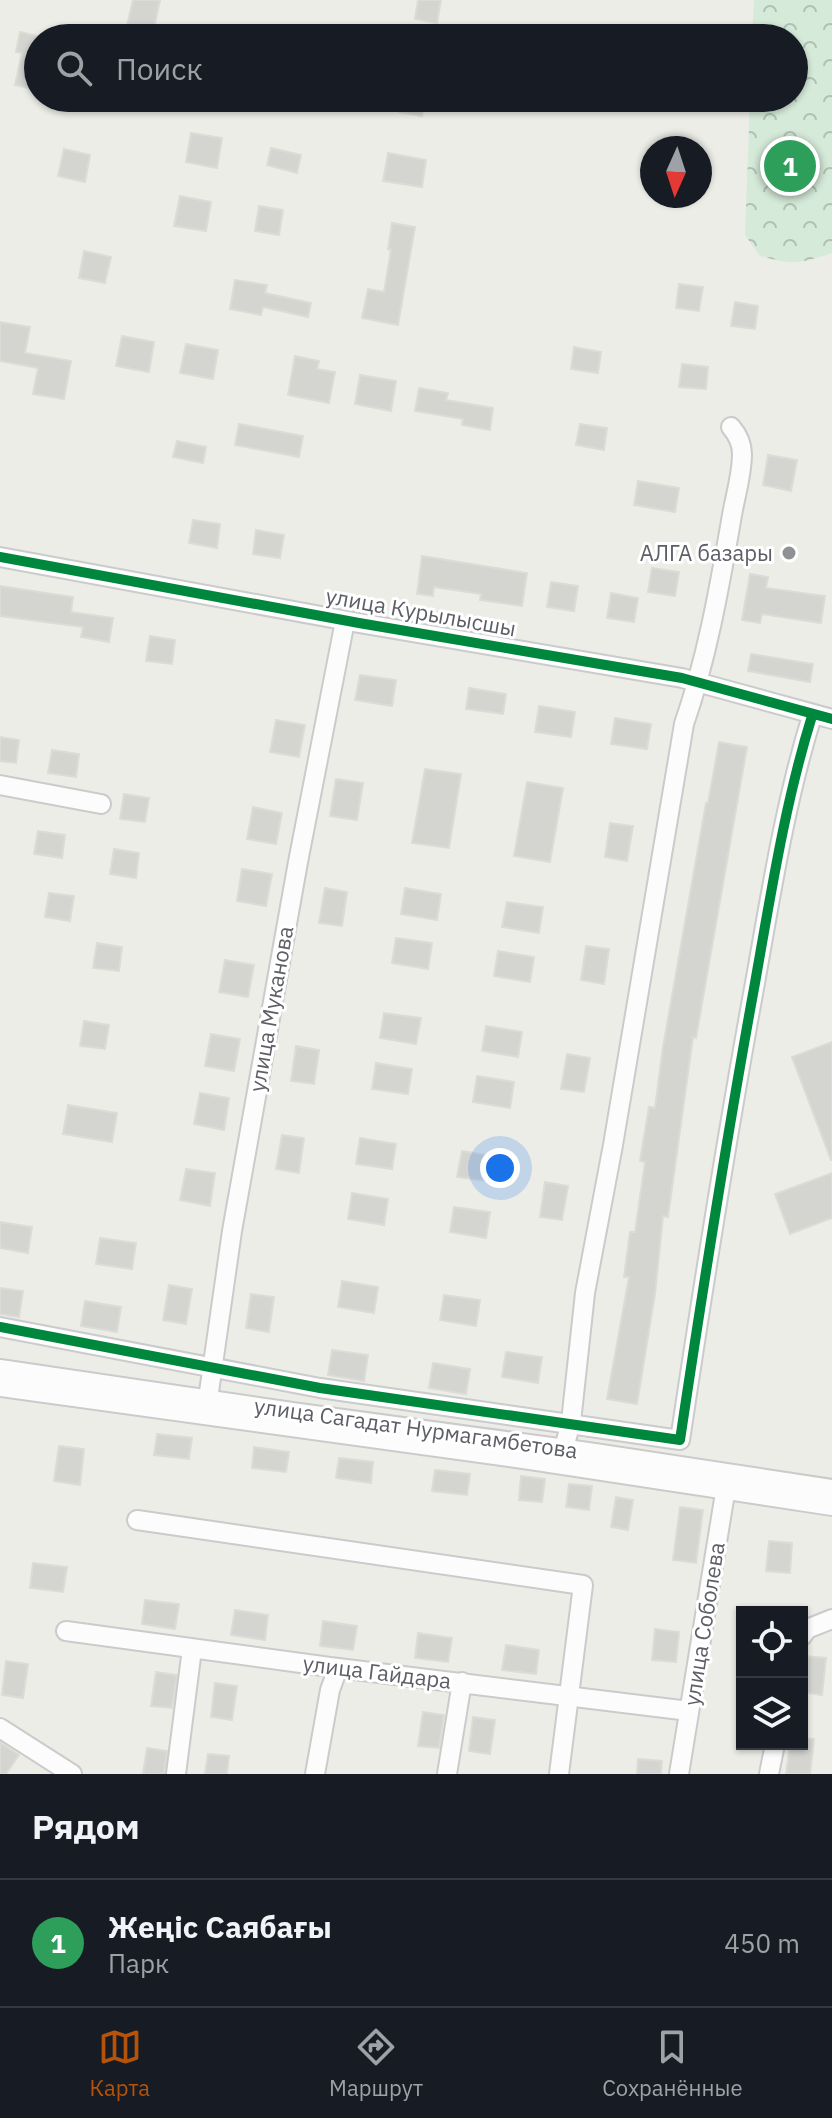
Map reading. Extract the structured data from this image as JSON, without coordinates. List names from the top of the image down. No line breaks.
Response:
{"streets":{"street":["улица Курылысшы","улица Муканова","улица Сагадат Нурмагамбетова","улица Соболева","улица Гайдара"]},"crossings":[["улица Курылысшы","улица Муканова"],["улица Муканова","улица Сагадат Нурмагамбетова"],["улица Сагадат Нурмагамбетова","улица Соболева"],["улица Соболева","улица Гайдара"]],"places":["АЛГА базары"],"north":"bottom","page":{"search":"Поиск","pins":"1","heading":"Рядом","list":[{"mark":"1","name":"Жеңіс Саябағы","note":"Парк","value":"450 m"}],"nav":["Карта","Маршрут","Сохранённые"]}}
